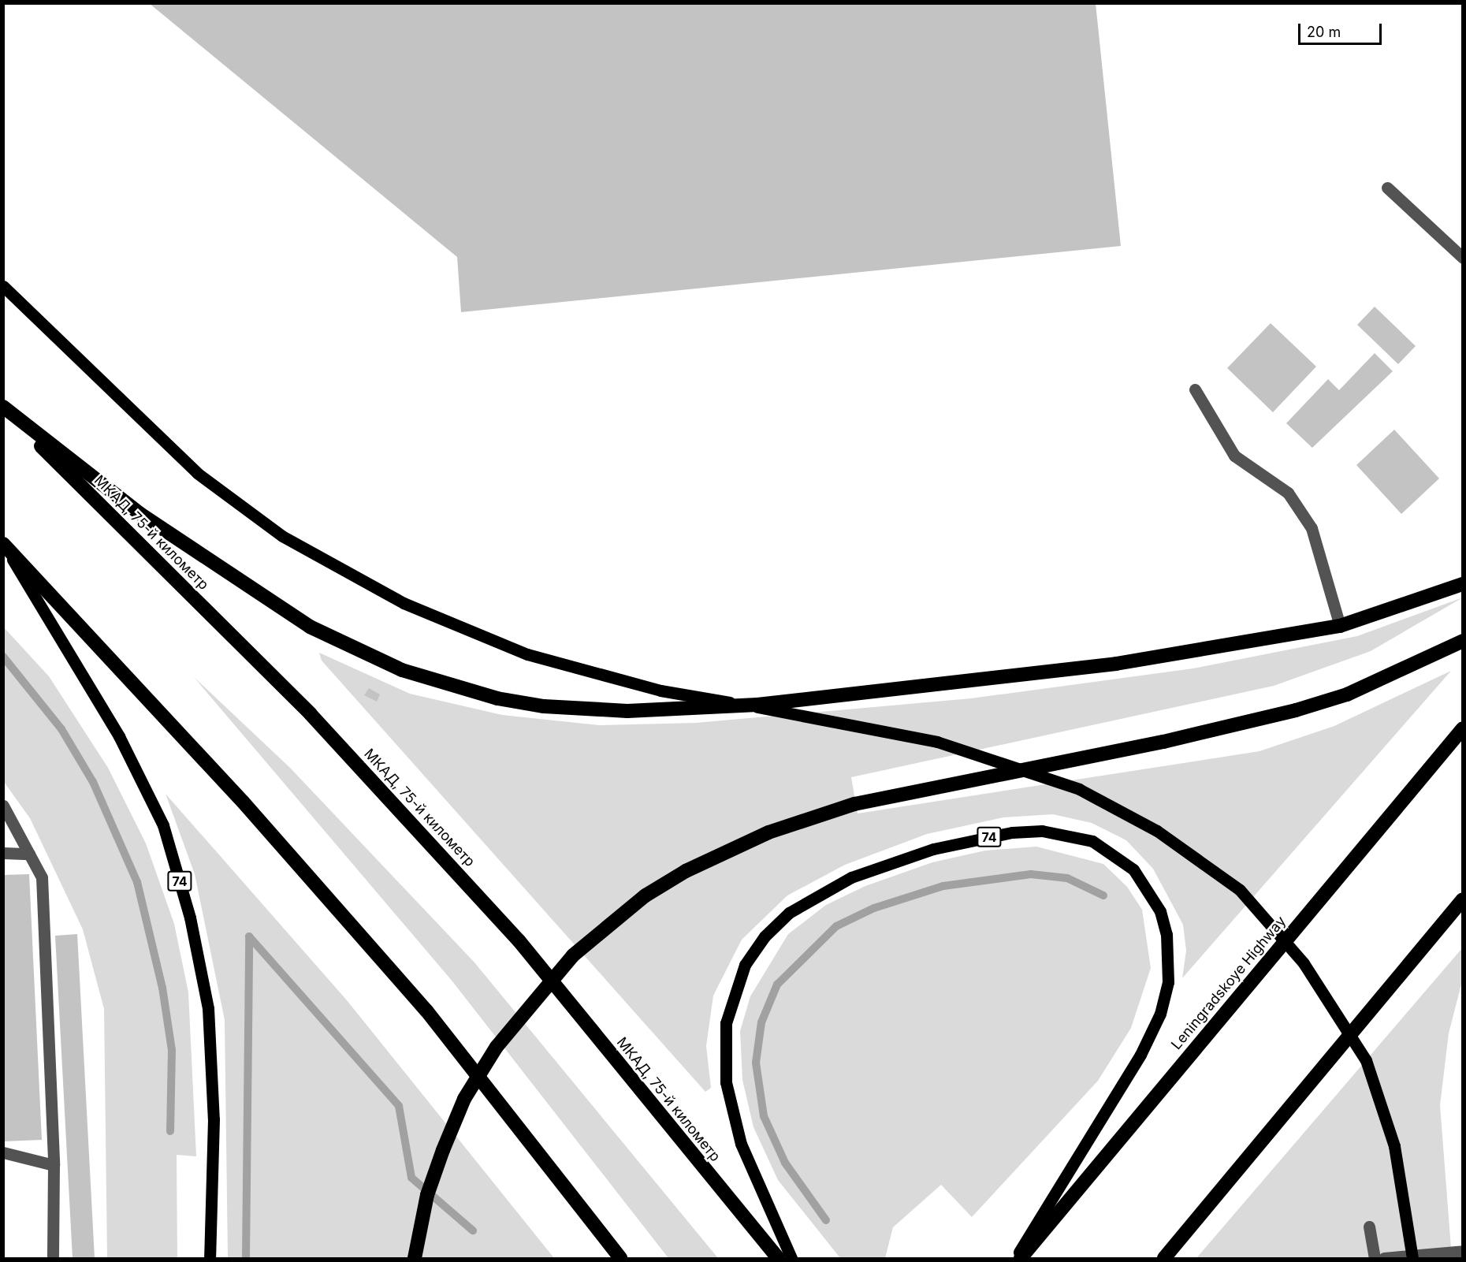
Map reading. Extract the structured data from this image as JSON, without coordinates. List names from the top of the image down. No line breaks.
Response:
{"streets":{"highway":["МКАД, 75-й километр","Leningradskoye Highway"],"main road":["74"]},"scale_bar":"20 m"}
